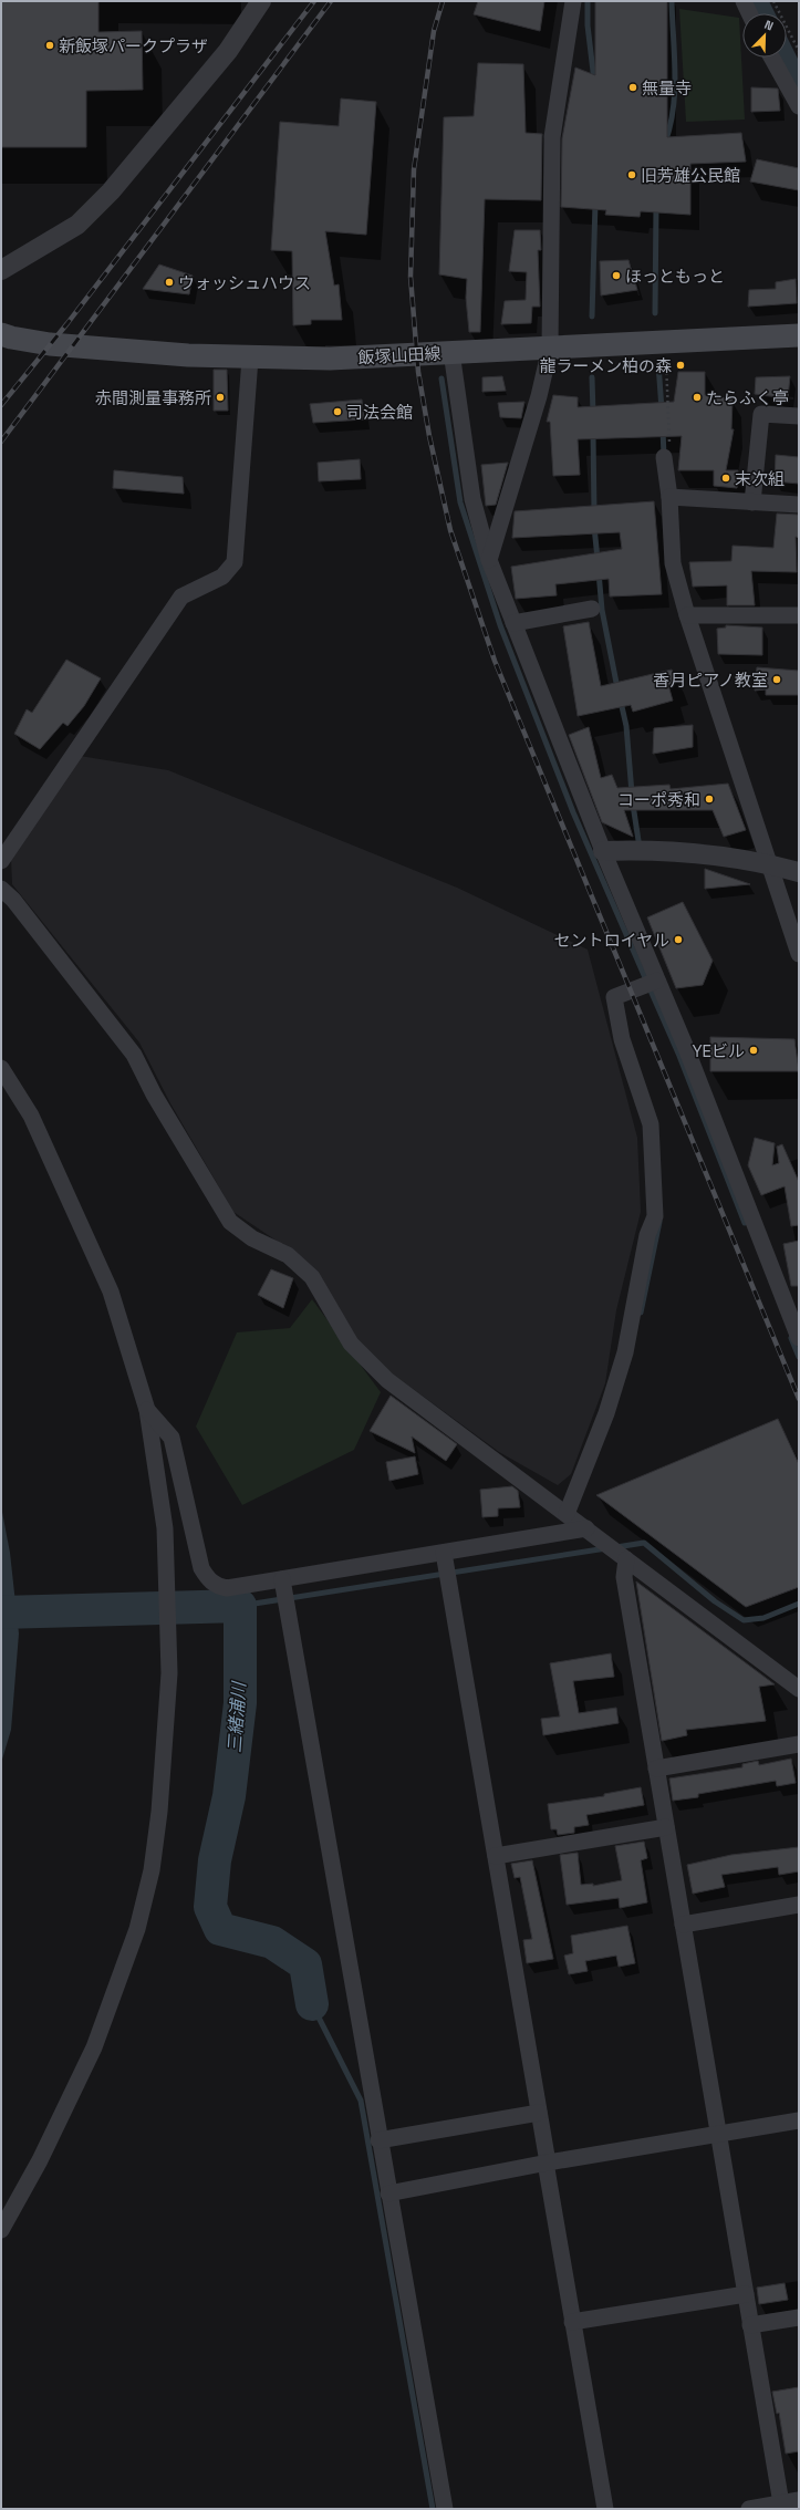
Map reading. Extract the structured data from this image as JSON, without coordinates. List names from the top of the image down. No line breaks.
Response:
{"streets":{"main road":["飯塚山田線"]},"water":["三緒浦川"],"places":["新飯塚パークプラザ","無量寺","旧芳雄公民館","ほっともっと","ウォッシュハウス","龍ラーメン柏の森","赤間測量事務所","たらふく亭","司法会館","末次組","香月ピアノ教室","コーポ秀和","セントロイヤル","YEビル"],"north":"top right"}
